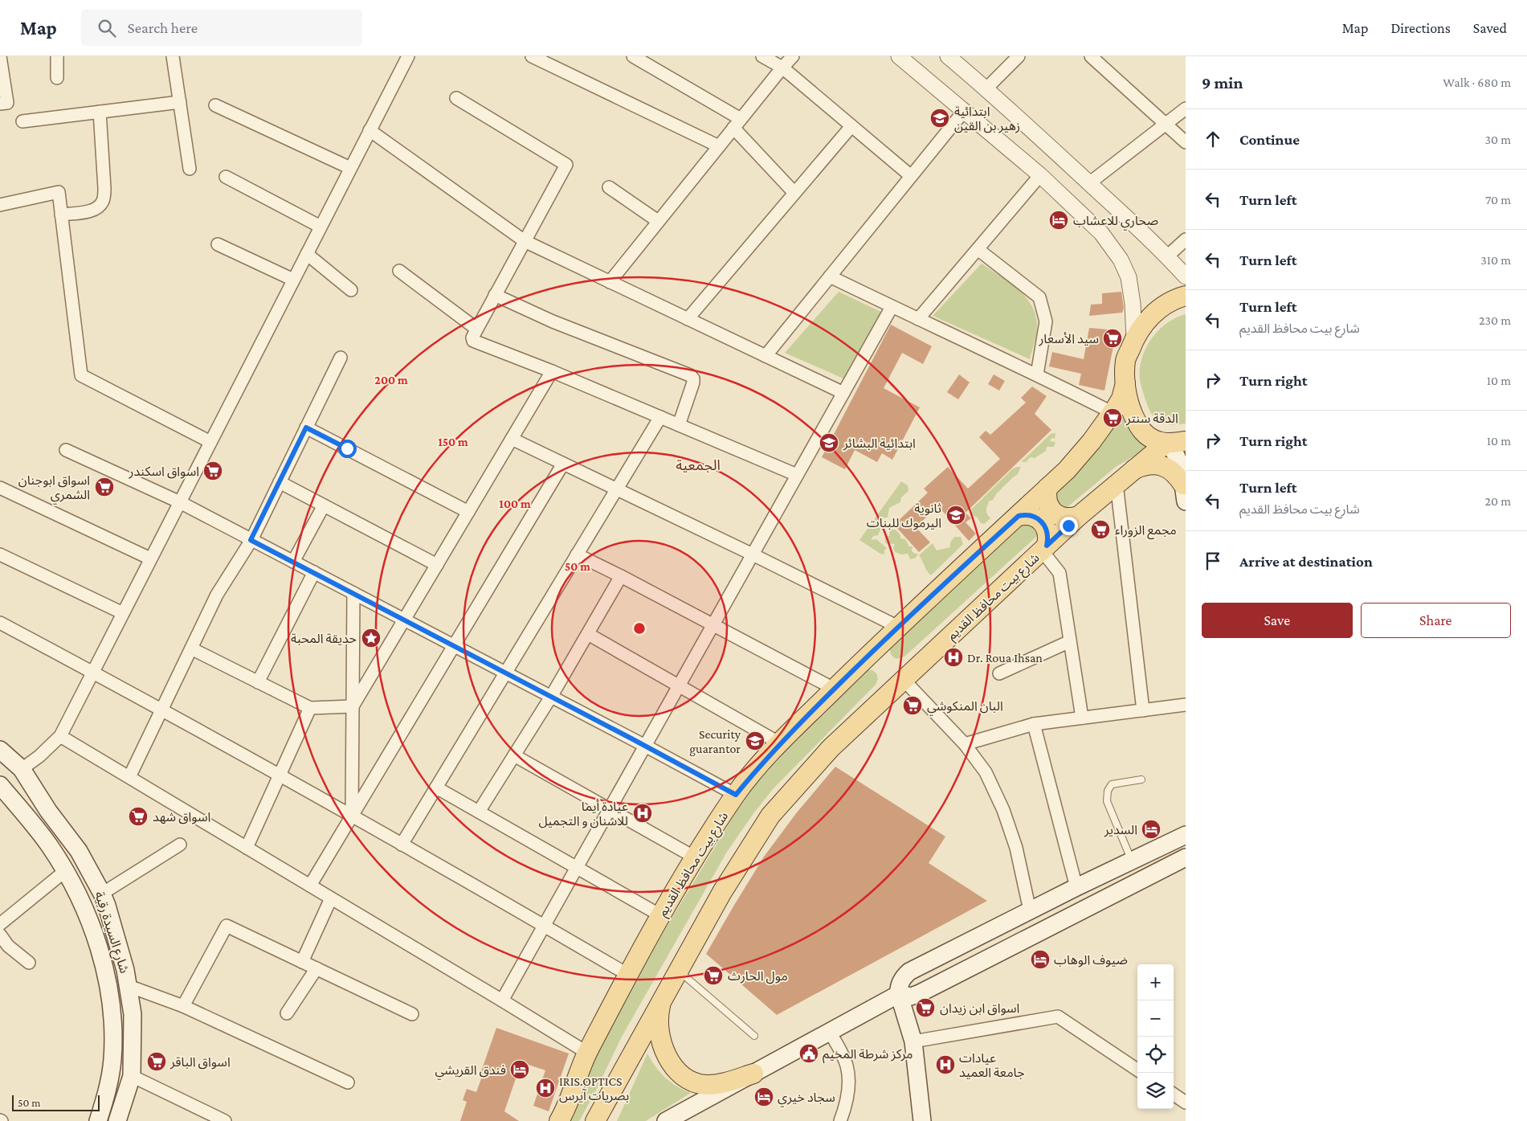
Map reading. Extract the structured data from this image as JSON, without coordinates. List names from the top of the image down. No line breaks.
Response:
{"streets":{"main road":["شارع بيت محافظ القديم","شارع السيدة رقية"]},"districts":["الجمعية"],"places":{"school or university":["ابتدائية زهير بن القين","ابتدائية البشائر","ثانوية اليرموك للبنات","Security guarantor"],"hotel":["صحاري للاعشاب","السدير","ضيوف الوهاب","فندق القريشي","سجاد خيري"],"supermarket":["سيد الأسعار","الدقة سنتر","اسواق اسكندر","اسواق ابوجنان الشمري","مجمع الزوراء","البان المنكوشي","اسواق شهد","مول الحارث","اسواق ابن زيدان","اسواق الباقر"],"place":["حديقة المحبة"],"hospital":["Dr. Roua Ihsan","عيادة أيما للاسنان و التجميل","عيادات جامعة العميد","IRIS.OPTICS بصريات آيرس"],"public building":["مركز شرطة المخيم"]},"scale_bar":"50 m","page":{"header":"Map","search":"Search here","nav":["Map","Directions","Saved"],"heading":["9 min","Walk · 680 m"],"list":[["Continue","30 m"],["Turn left","70 m"],["Turn left","310 m"],["Turn left","شارع بيت محافظ القديم","230 m"],["Turn right","10 m"],["Turn right","10 m"],["Turn left","شارع بيت محافظ القديم","20 m"],"Arrive at destination"],"buttons":["Save","Share"],"map_buttons":["+","−"],"scale":"50 m"},"rings":["200 m","150 m","100 m","50 m"]}
